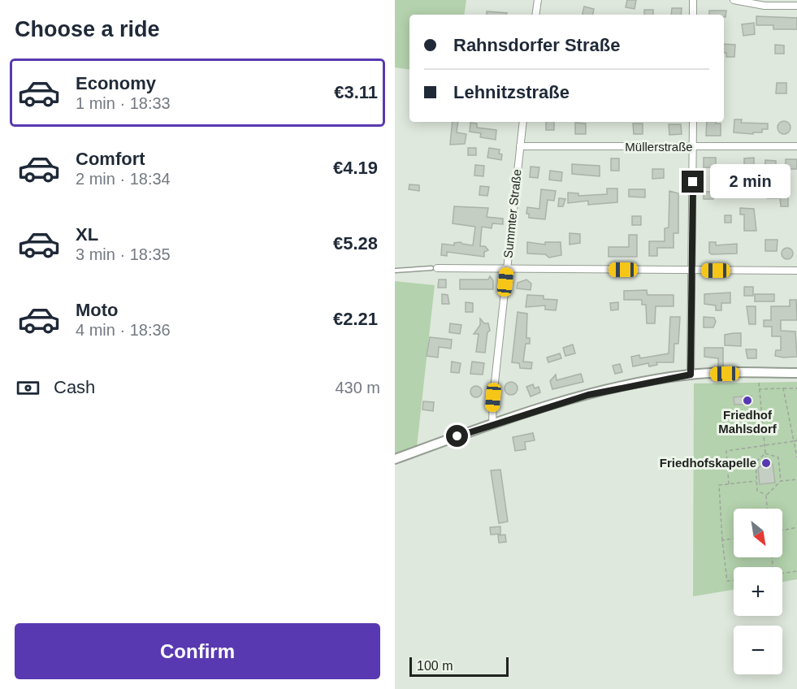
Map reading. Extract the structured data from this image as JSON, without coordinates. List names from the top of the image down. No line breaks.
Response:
{"streets":{"street":["Müllerstraße","Summter Straße"]},"crossings":[["Müllerstraße","Summter Straße"]],"places":["Friedhof Mahlsdorf","Friedhofskapelle"],"scale_bar":"100 m","north":"bottom right","page":{"heading":"Choose a ride","banner":["Rahnsdorfer Straße","Lehnitzstraße"],"list":[{"name":"Economy","note":"1 min · 18:33","value":"€3.11"},{"name":"Comfort","note":"2 min · 18:34","value":"€4.19"},{"name":"XL","note":"3 min · 18:35","value":"€5.28"},{"name":"Moto","note":"4 min · 18:36","value":"€2.21"}],"bubble":"2 min","pay":["Cash","430 m"],"map_buttons":["+","−"],"buttons":"Confirm","scale":"100 m"}}
